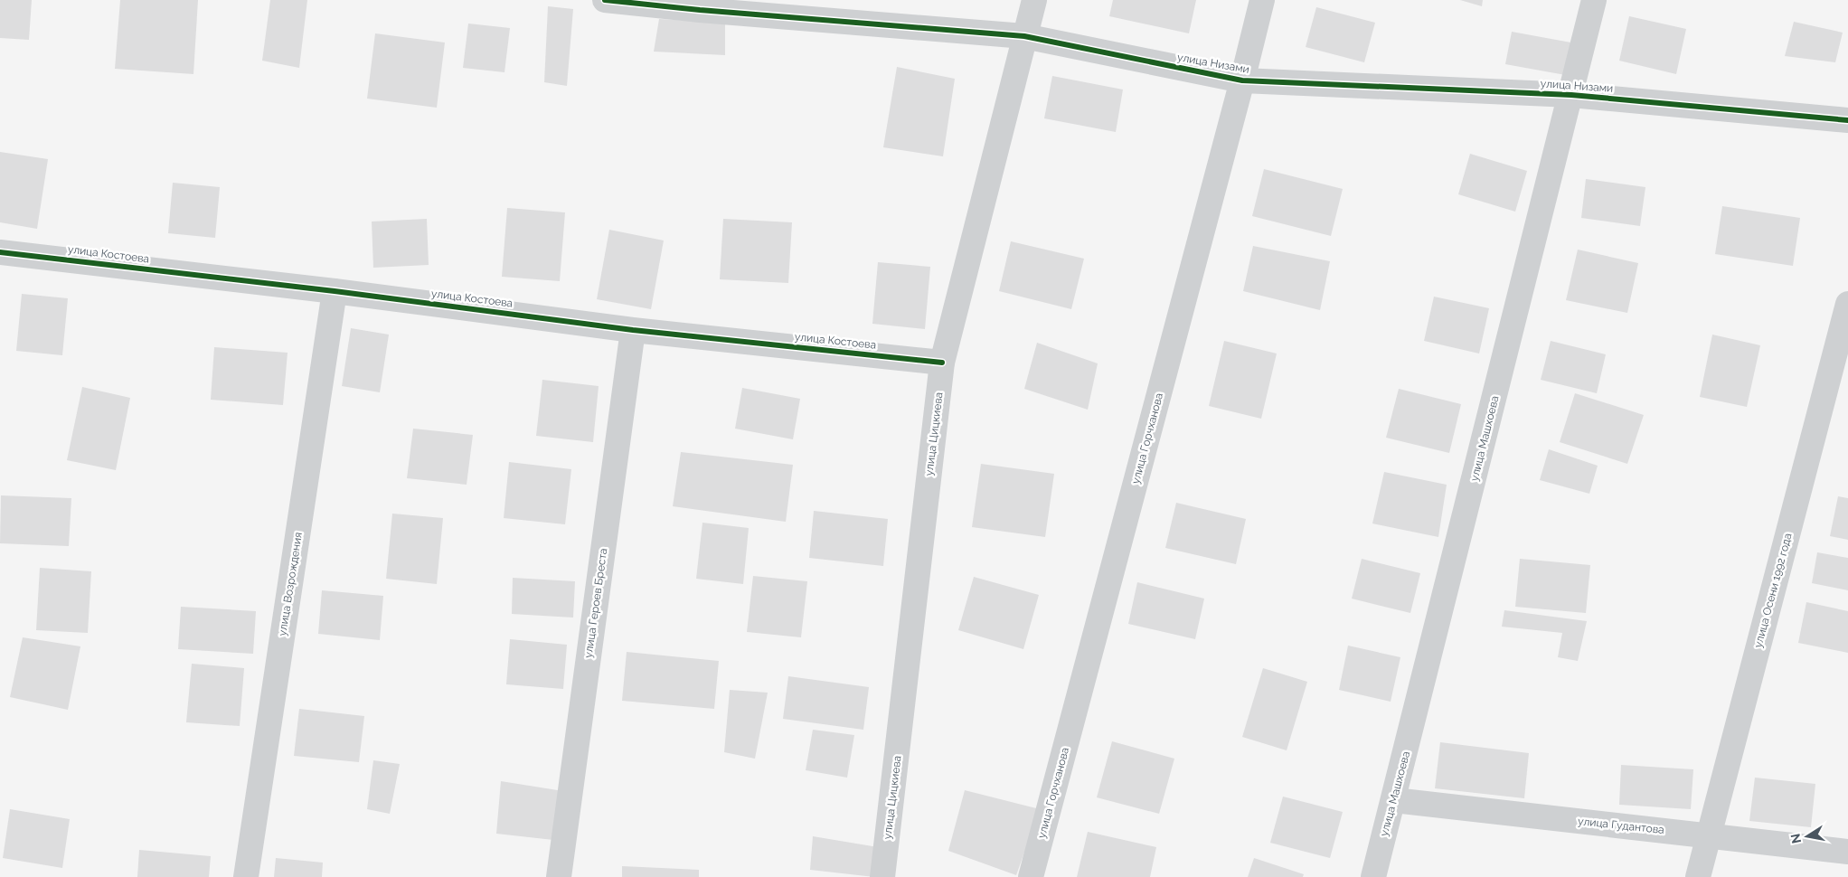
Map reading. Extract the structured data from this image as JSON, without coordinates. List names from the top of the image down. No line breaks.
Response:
{"streets":{"street":["улица Низами","улица Костоева","улица Цицкиева","улица Горчханова","улица Машхоева","улица Возрождения","улица Осени 1992 года","улица Героев Бреста","улица Гудантова"]},"crossings":[["улица Низами","улица Цицкиева"],["улица Низами","улица Горчханова"],["улица Низами","улица Машхоева"],["улица Костоева","улица Цицкиева"],["улица Костоева","улица Возрождения"],["улица Костоева","улица Героев Бреста"],["улица Машхоева","улица Гудантова"],["улица Осени 1992 года","улица Гудантова"]],"north":"left"}
